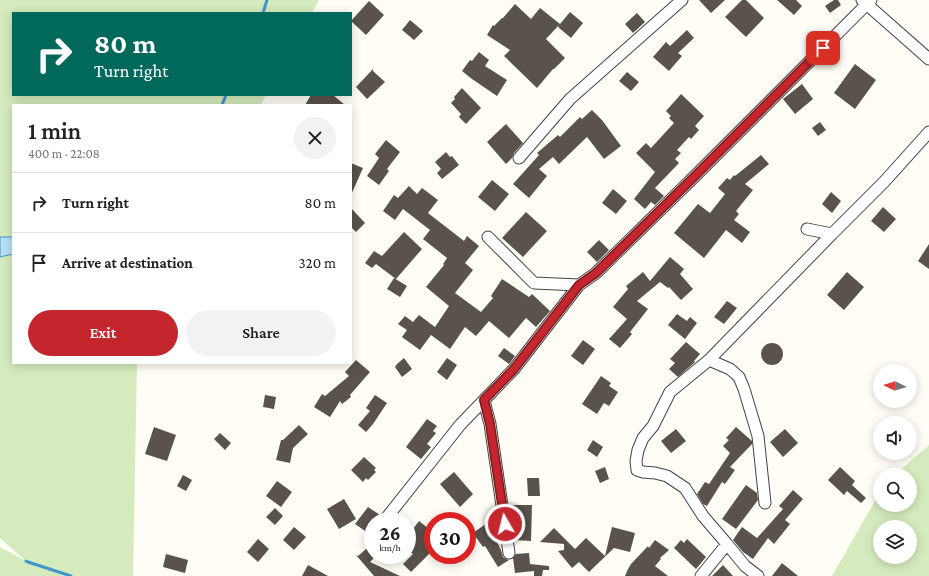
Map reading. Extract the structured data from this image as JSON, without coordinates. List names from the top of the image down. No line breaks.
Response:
{"north":"left","page":{"turn":["80 m","Turn right"],"heading":["1 min","400 m · 22:08"],"list":[{"name":"Turn right","value":"80 m"},{"name":"Arrive at destination","value":"320 m"}],"buttons":["Exit","Share"],"speed":"26 km/h","limit":"30"}}
